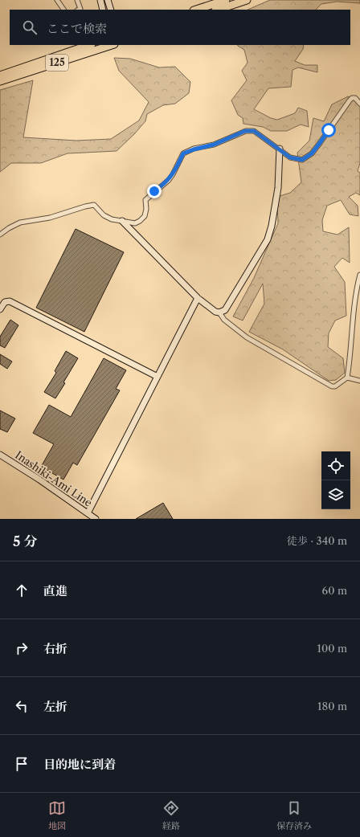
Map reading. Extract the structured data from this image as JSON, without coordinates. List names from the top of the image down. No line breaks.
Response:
{"streets":{"highway":["125"],"street":["Inashiki-Ami Line"]},"page":{"search":"ここで検索","heading":["5 分","徒歩 · 340 m"],"list":[["直進","60 m"],["右折","100 m"],["左折","180 m"],"目的地に到着"],"nav":["地図","経路","保存済み"]}}
